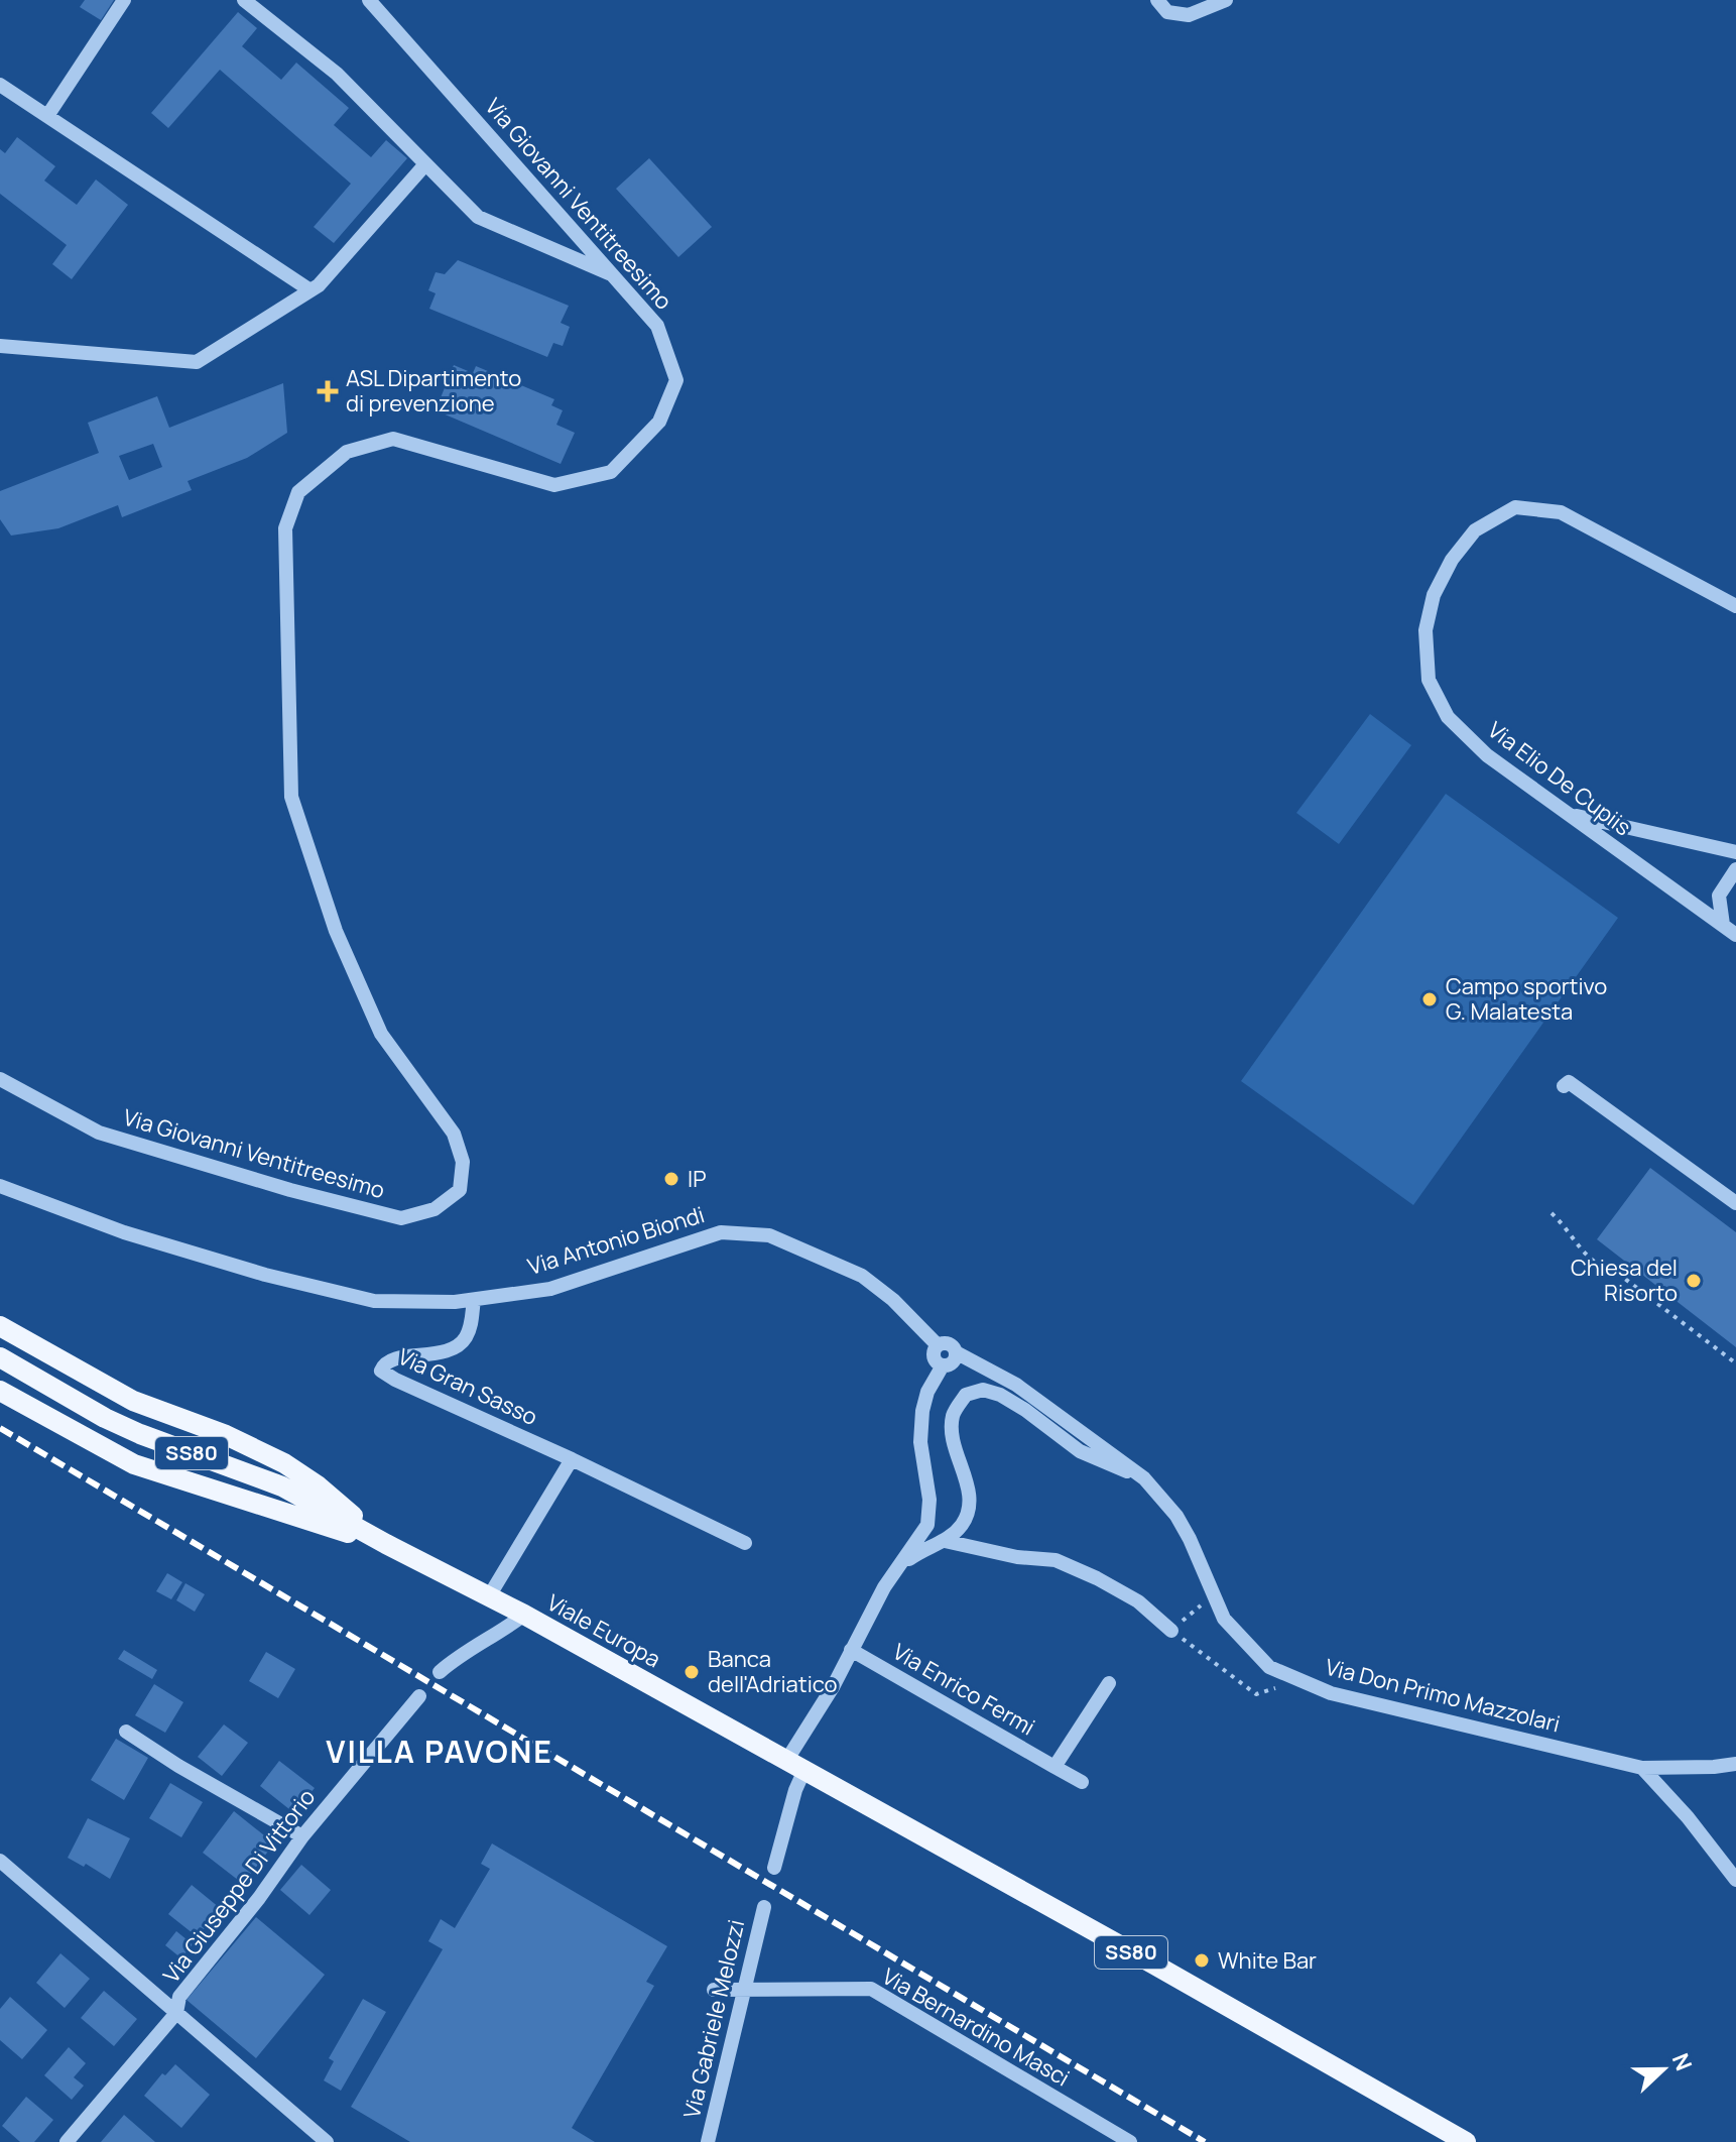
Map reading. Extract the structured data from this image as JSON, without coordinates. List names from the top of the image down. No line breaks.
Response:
{"streets":{"main road":["SS80","Viale Europa"],"street":["Via Giovanni Ventitreesimo","Via Elio De Cupiis","Via Antonio Biondi","Via Gran Sasso","Via Enrico Fermi","Via Don Primo Mazzolari","Via Giuseppe Di Vittorio","Via Gabriele Melozzi","Via Bernardino Masci"]},"crossings":[["Via Antonio Biondi","Via Gran Sasso"],["Via Antonio Biondi","Via Don Primo Mazzolari"],["SS80","Viale Europa"],["SS80","Via Don Primo Mazzolari"],["Viale Europa","Via Don Primo Mazzolari"],["Via Enrico Fermi","Via Don Primo Mazzolari"],["Via Gabriele Melozzi","Via Bernardino Masci"]],"districts":["VILLA PAVONE"],"places":{"health":["ASL Dipartimento di prevenzione"],"other":["Campo sportivo G. Malatesta","IP","Chiesa del Risorto","Banca dell'Adriatico","White Bar"]},"north":"right"}
